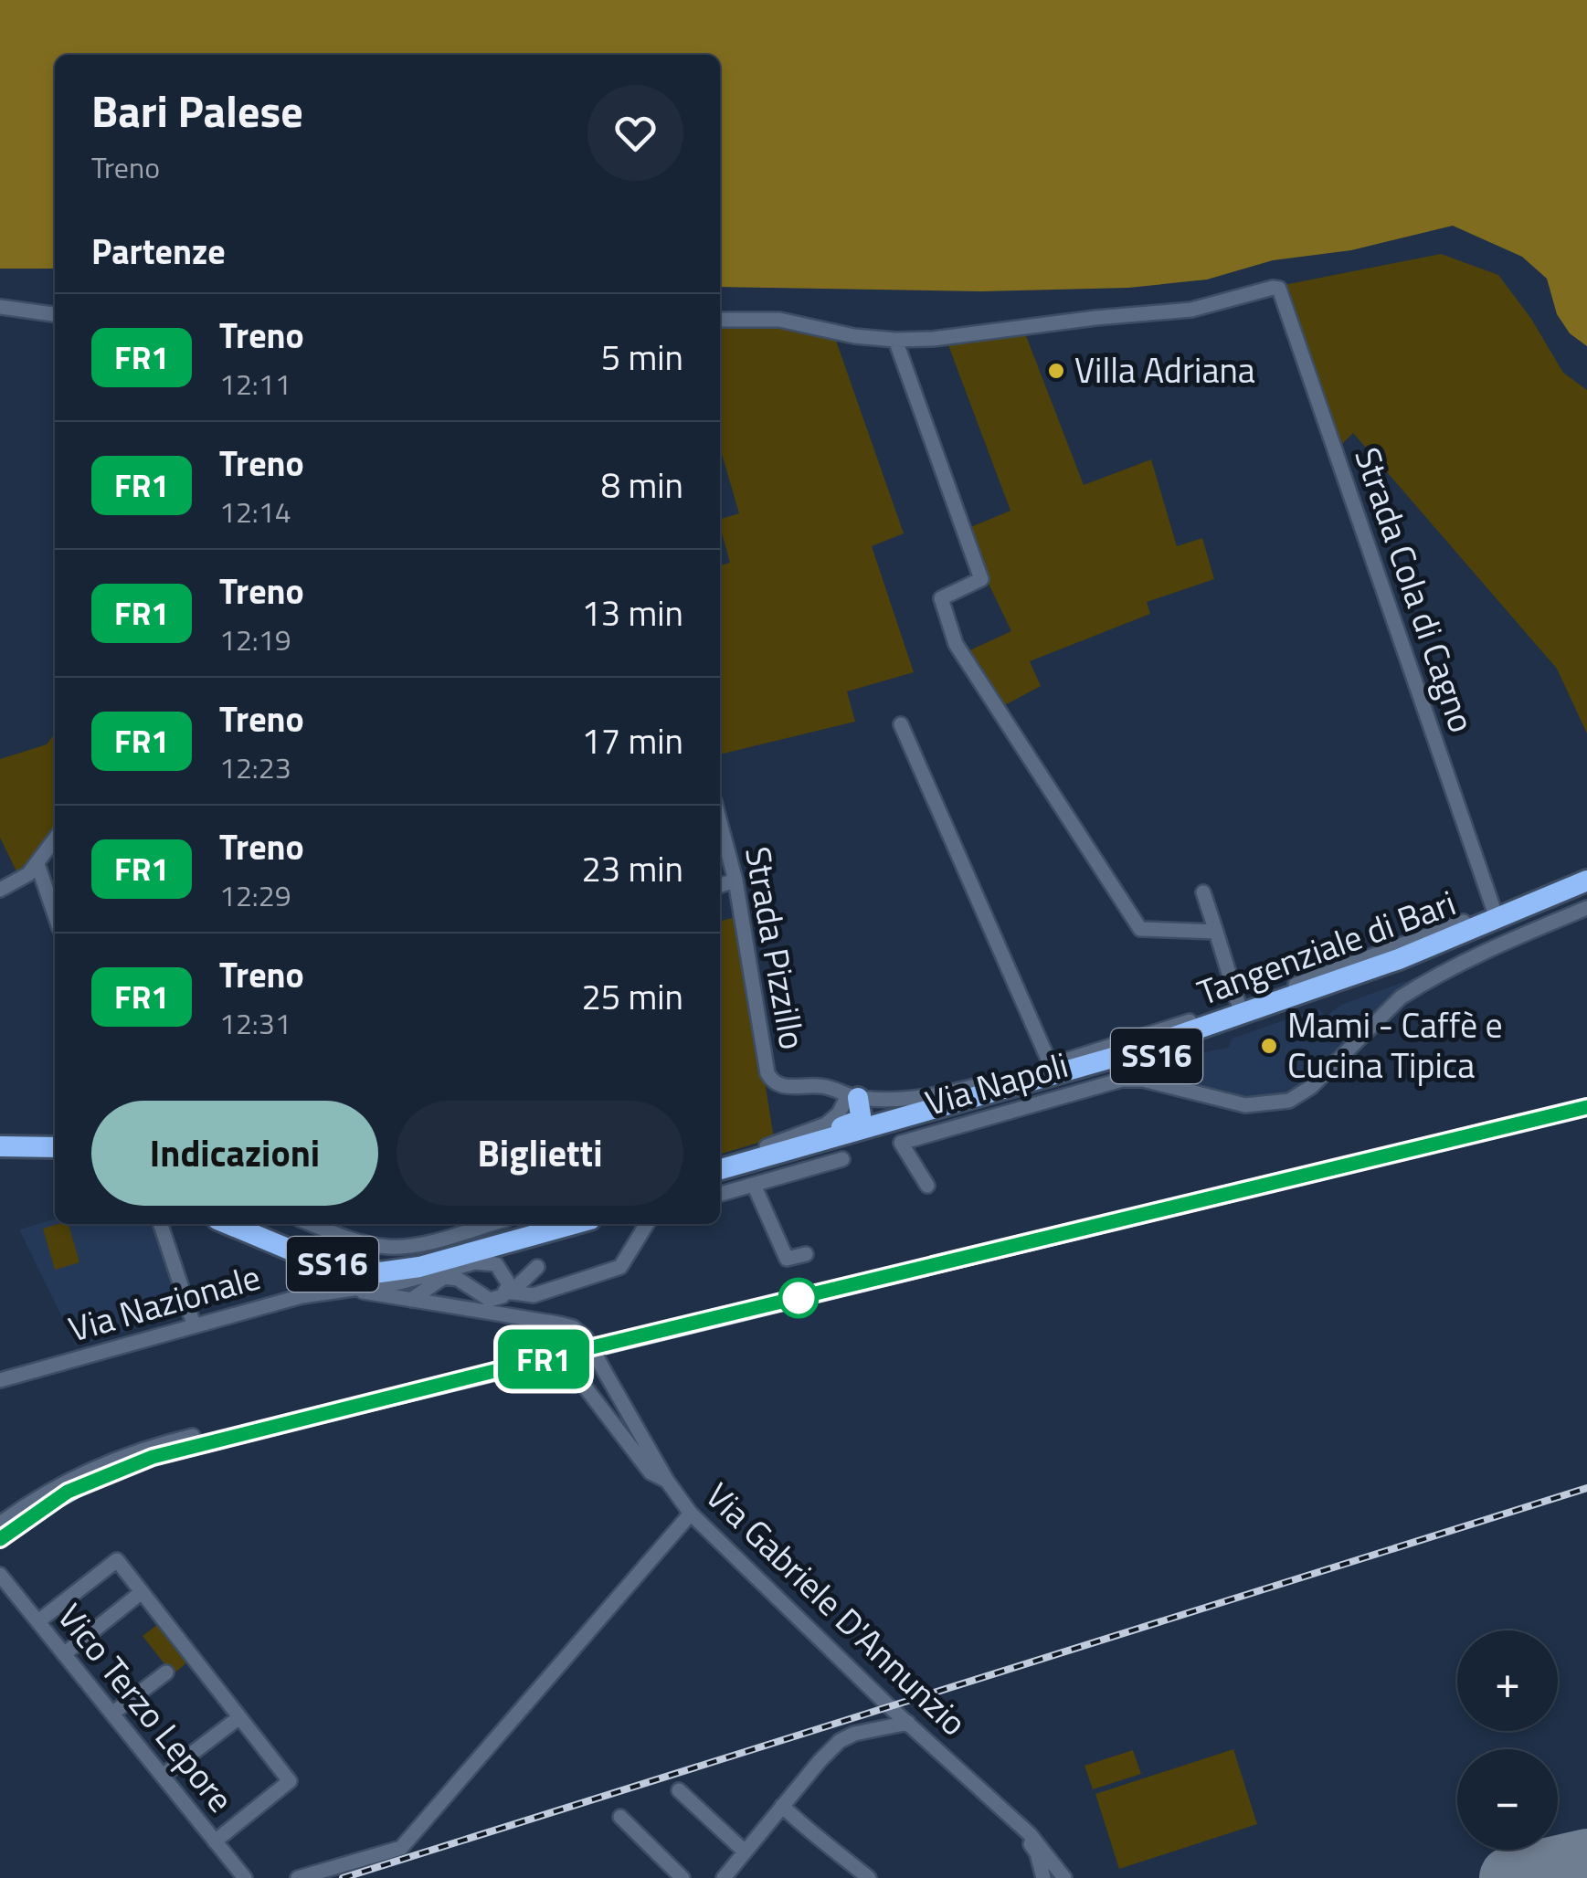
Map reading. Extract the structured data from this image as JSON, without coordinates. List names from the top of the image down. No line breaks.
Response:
{"streets":{"highway":["Tangenziale di Bari","SS16"],"street":["Strada Cola di Cagno","Strada Pizzillo","Via Napoli","Via Nazionale","Via Gabriele D'Annunzio","Vico Terzo Lepore"]},"places":["Villa Adriana","Mami - Caffè e Cucina Tipica"],"page":{"on_map":"FR1","heading":[["Bari Palese","Treno"],"Partenze"],"list":[{"mark":"FR1","name":"Treno","note":"12:11","value":"5 min"},{"mark":"FR1","name":"Treno","note":"12:14","value":"8 min"},{"mark":"FR1","name":"Treno","note":"12:19","value":"13 min"},{"mark":"FR1","name":"Treno","note":"12:23","value":"17 min"},{"mark":"FR1","name":"Treno","note":"12:29","value":"23 min"},{"mark":"FR1","name":"Treno","note":"12:31","value":"25 min"}],"buttons":["Indicazioni","Biglietti"],"map_buttons":["+","−"]}}
